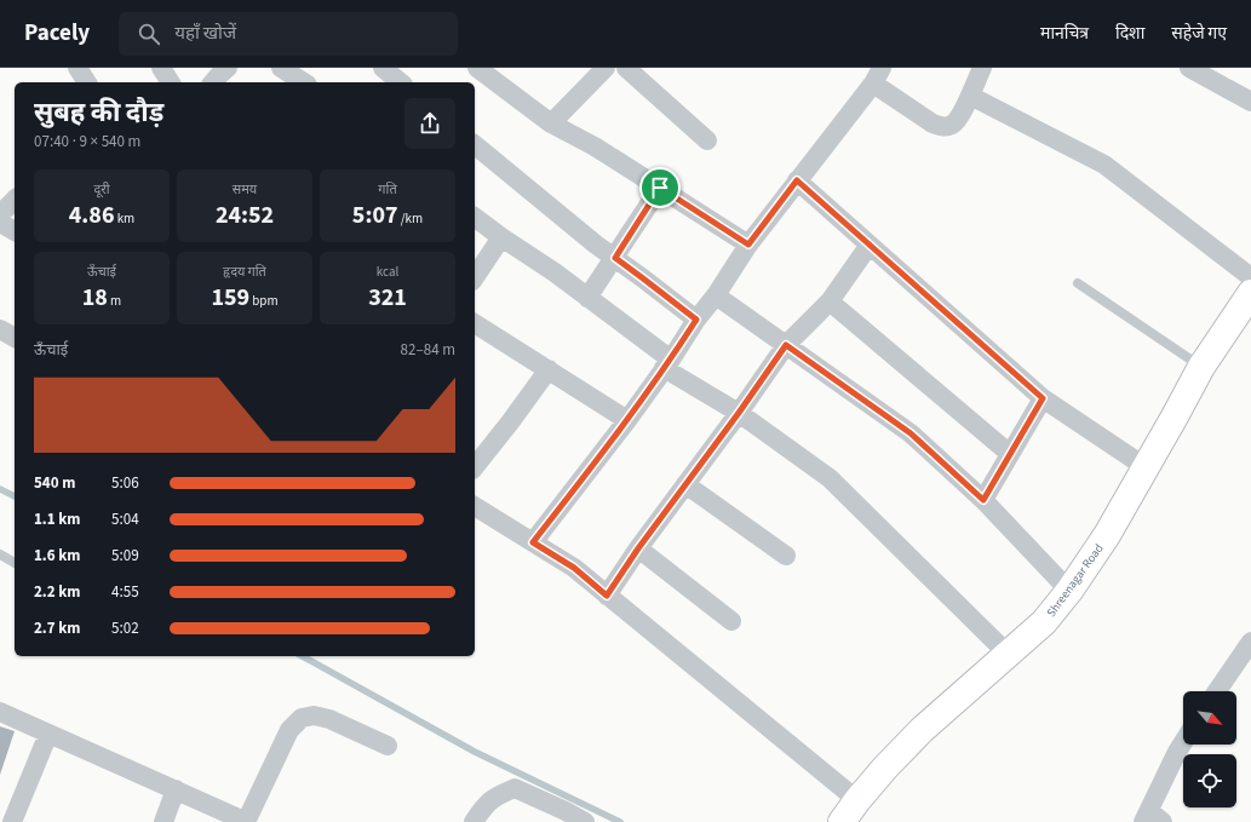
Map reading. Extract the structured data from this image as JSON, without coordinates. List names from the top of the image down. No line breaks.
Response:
{"streets":{"highway":["Shreenagar Road"]},"north":"bottom right","page":{"header":"Pacely","search":"यहाँ खोजें","nav":["मानचित्र","दिशा","सहेजे गए"],"heading":["सुबह की दौड़","07:40 · 9 × 540 m"],"stats":[["दूरी","4.86 km"],["समय","24:52"],["गति","5:07 /km"],["ऊँचाई","18 m"],["हृदय गति","159 bpm"],["kcal","321"]],"chart":["ऊँचाई","82–84 m"],"list":[{"name":"540 m","note":"5:06"},{"name":"1.1 km","note":"5:04"},{"name":"1.6 km","note":"5:09"},{"name":"2.2 km","note":"4:55"},{"name":"2.7 km","note":"5:02"}]}}
